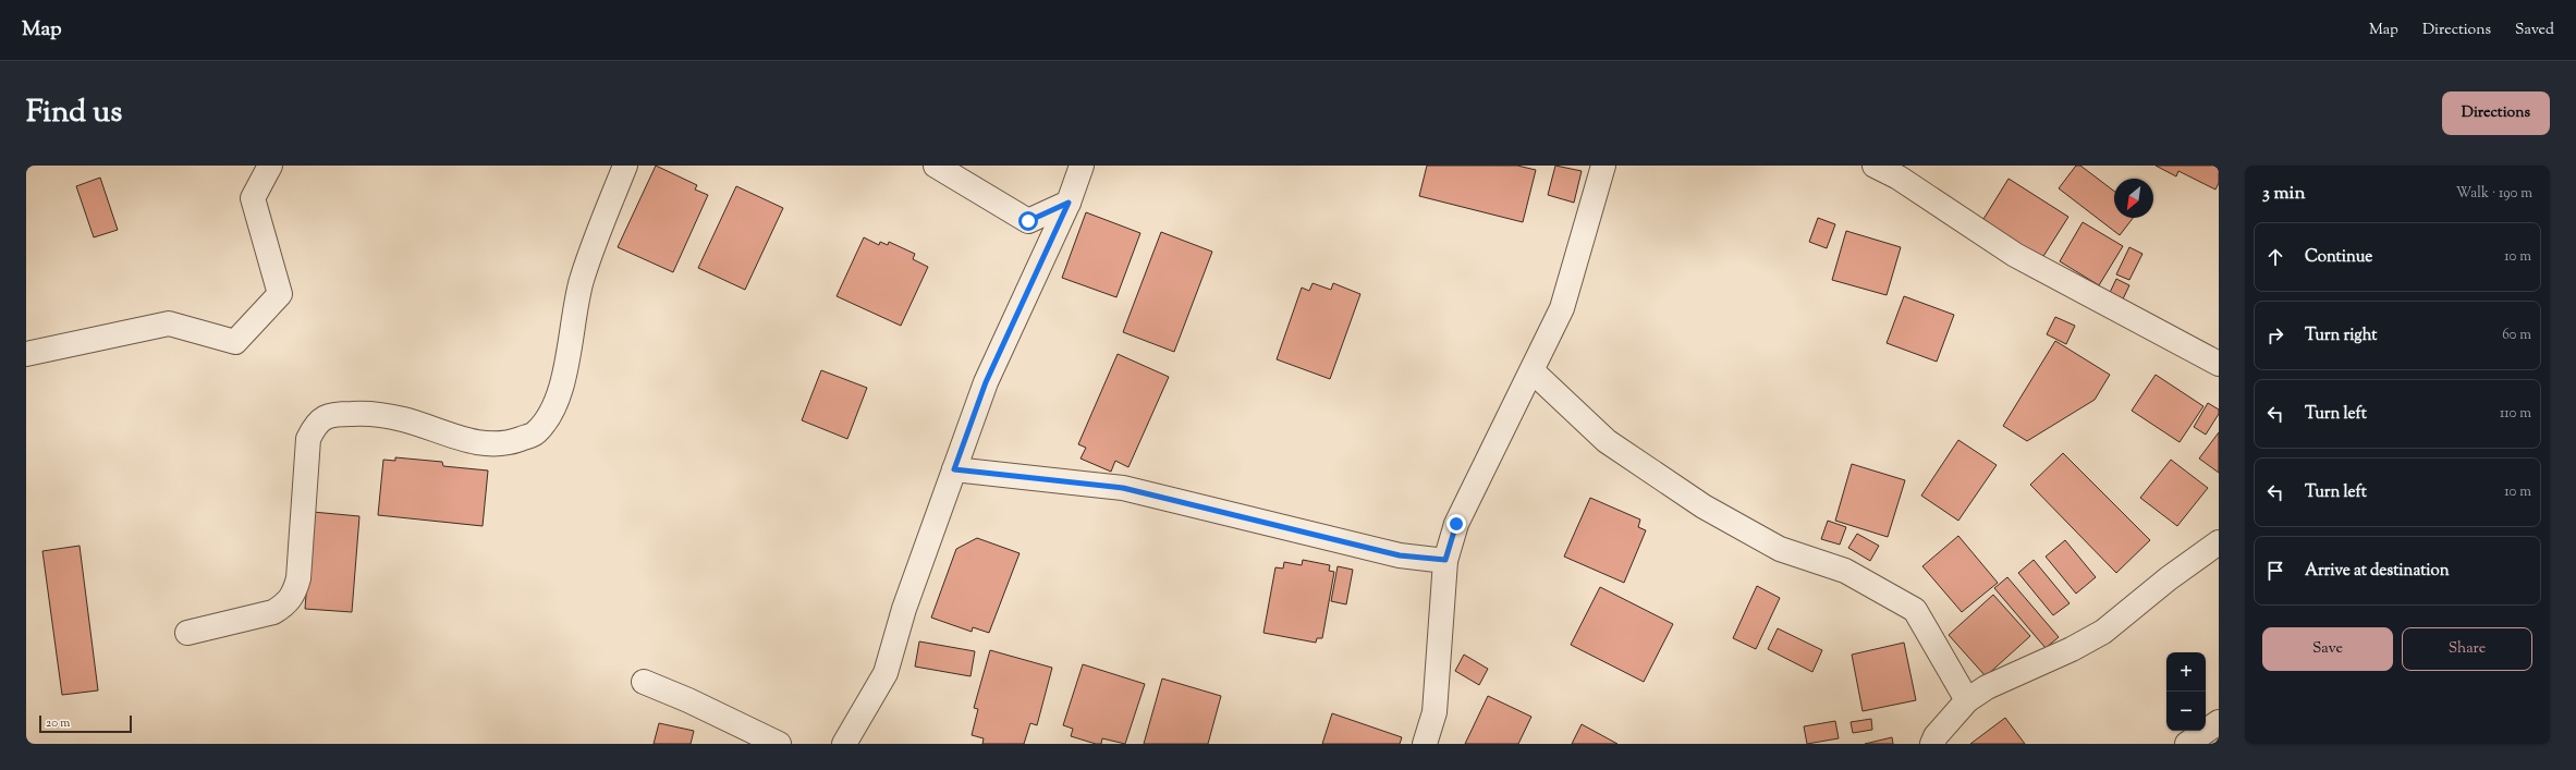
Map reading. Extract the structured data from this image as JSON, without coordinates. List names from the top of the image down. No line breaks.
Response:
{"scale_bar":"20 m","north":"bottom left","page":{"header":"Map","nav":["Map","Directions","Saved"],"title":"Find us","buttons":["Directions",["Save","Share"]],"heading":["3 min","Walk · 190 m"],"list":[["Continue","10 m"],["Turn right","60 m"],["Turn left","110 m"],["Turn left","10 m"],"Arrive at destination"],"map_buttons":["+","−"],"scale":"20 m"}}
